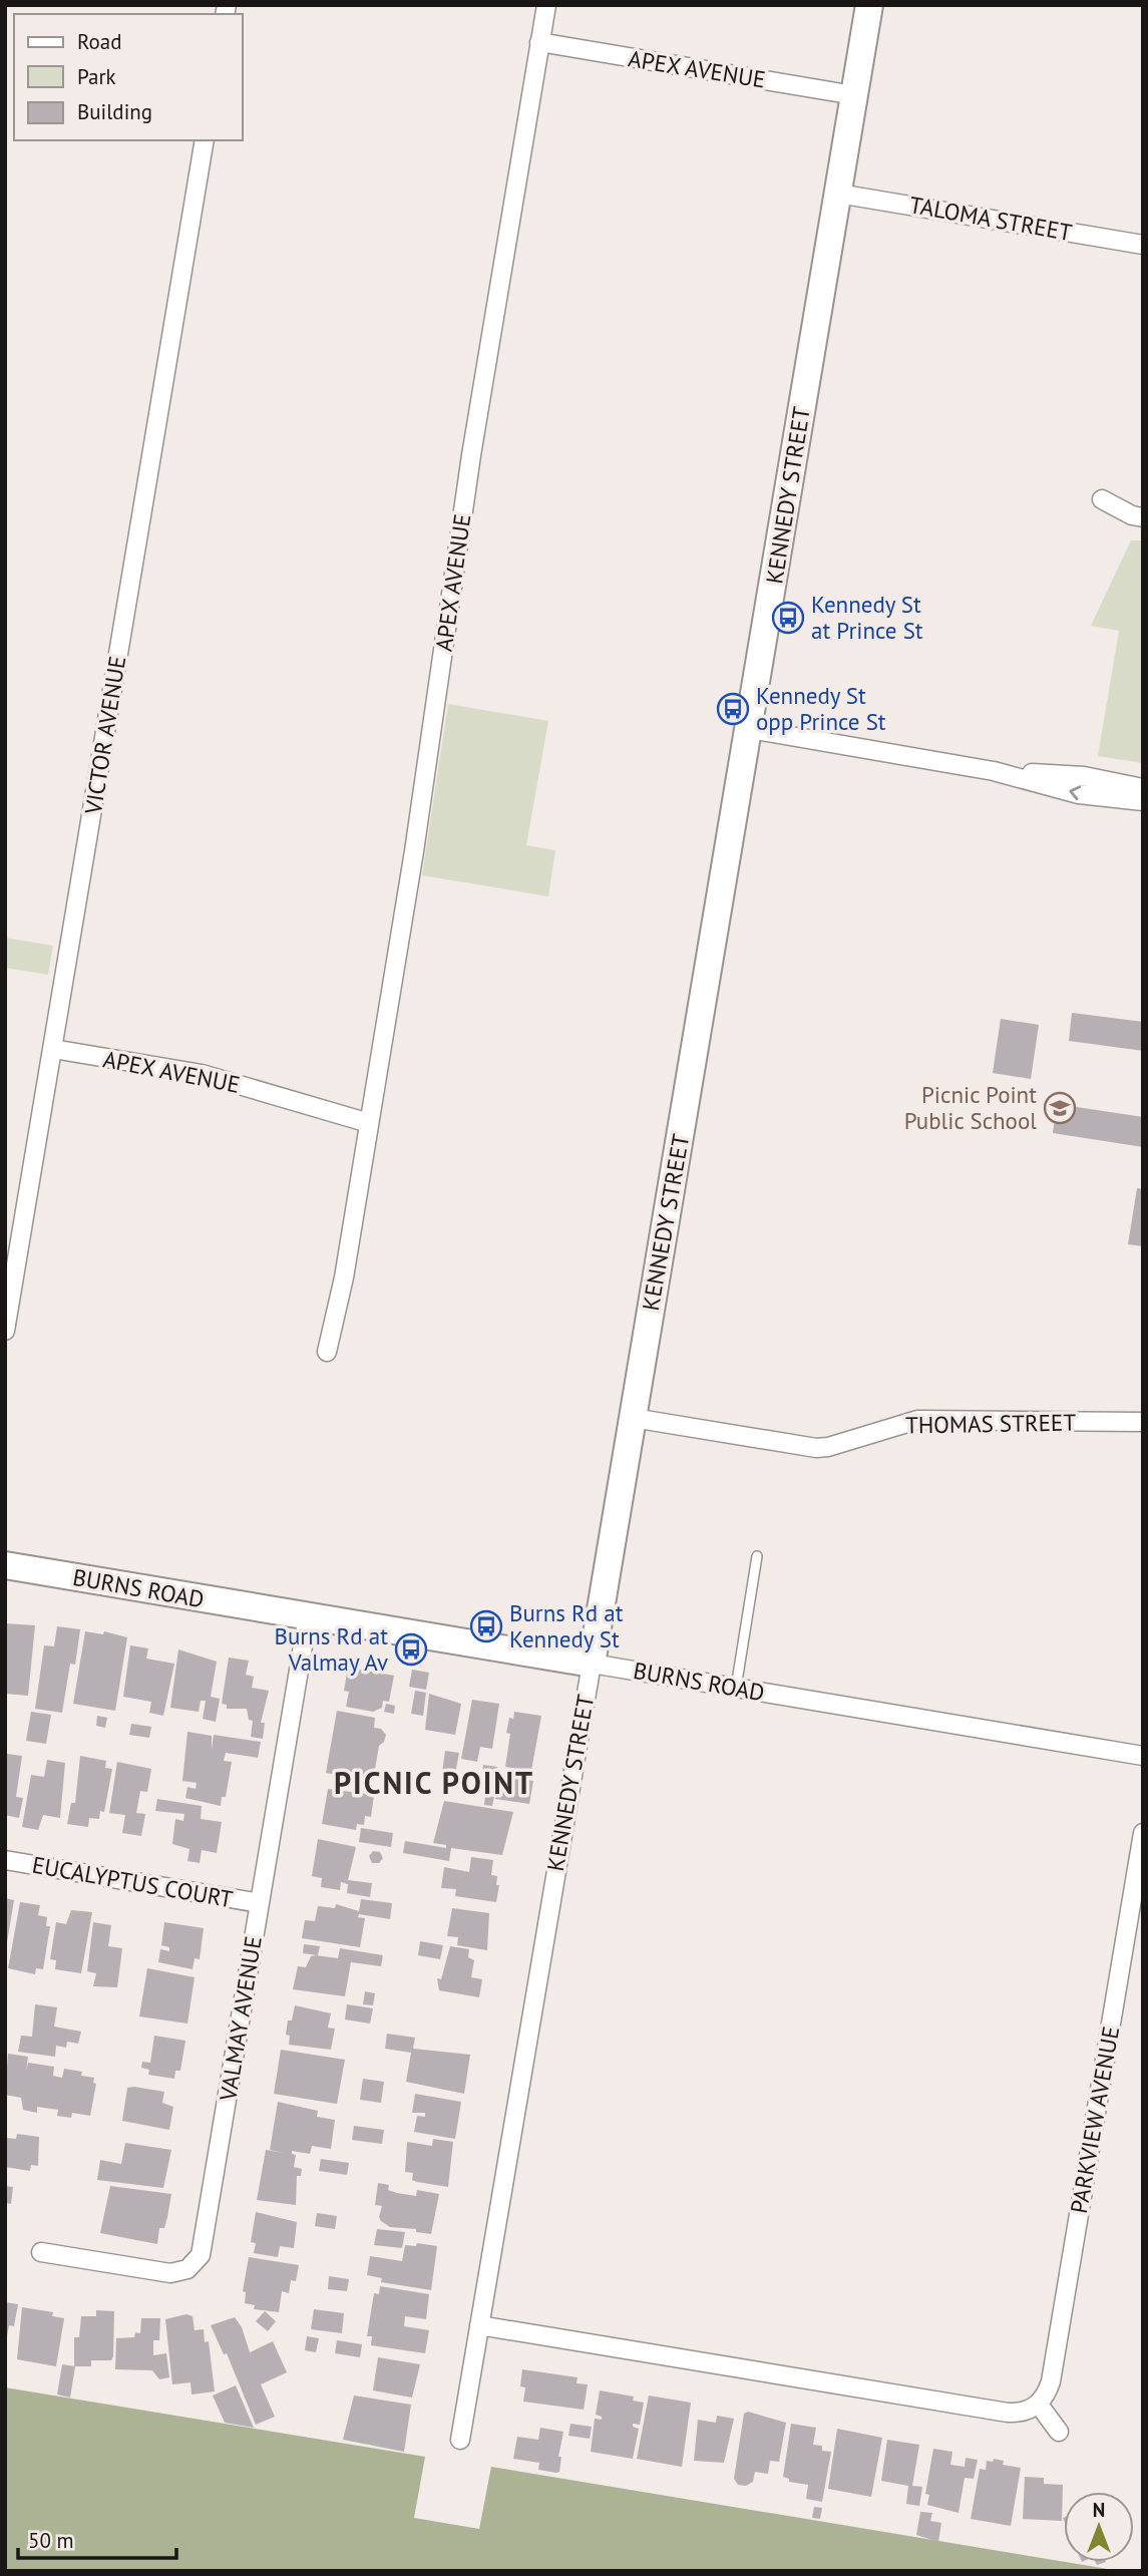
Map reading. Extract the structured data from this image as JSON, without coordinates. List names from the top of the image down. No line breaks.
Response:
{"streets":{"street":["APEX AVENUE","TALOMA STREET","KENNEDY STREET","VICTOR AVENUE","THOMAS STREET","BURNS ROAD","EUCALYPTUS COURT","VALMAY AVENUE","PARKVIEW AVENUE"]},"crossings":[["APEX AVENUE","KENNEDY STREET"],["APEX AVENUE","VICTOR AVENUE"],["TALOMA STREET","KENNEDY STREET"],["KENNEDY STREET","THOMAS STREET"],["KENNEDY STREET","BURNS ROAD"],["BURNS ROAD","VALMAY AVENUE"],["EUCALYPTUS COURT","VALMAY AVENUE"]],"districts":["PICNIC POINT"],"places":{"bus stop":["Kennedy St at Prince St","Kennedy St opp Prince St","Burns Rd at Kennedy St","Burns Rd at Valmay Av"],"school or university":["Picnic Point Public School"]},"legend":["Road","Park","Building"],"scale_bar":"50 m","north":"top"}
